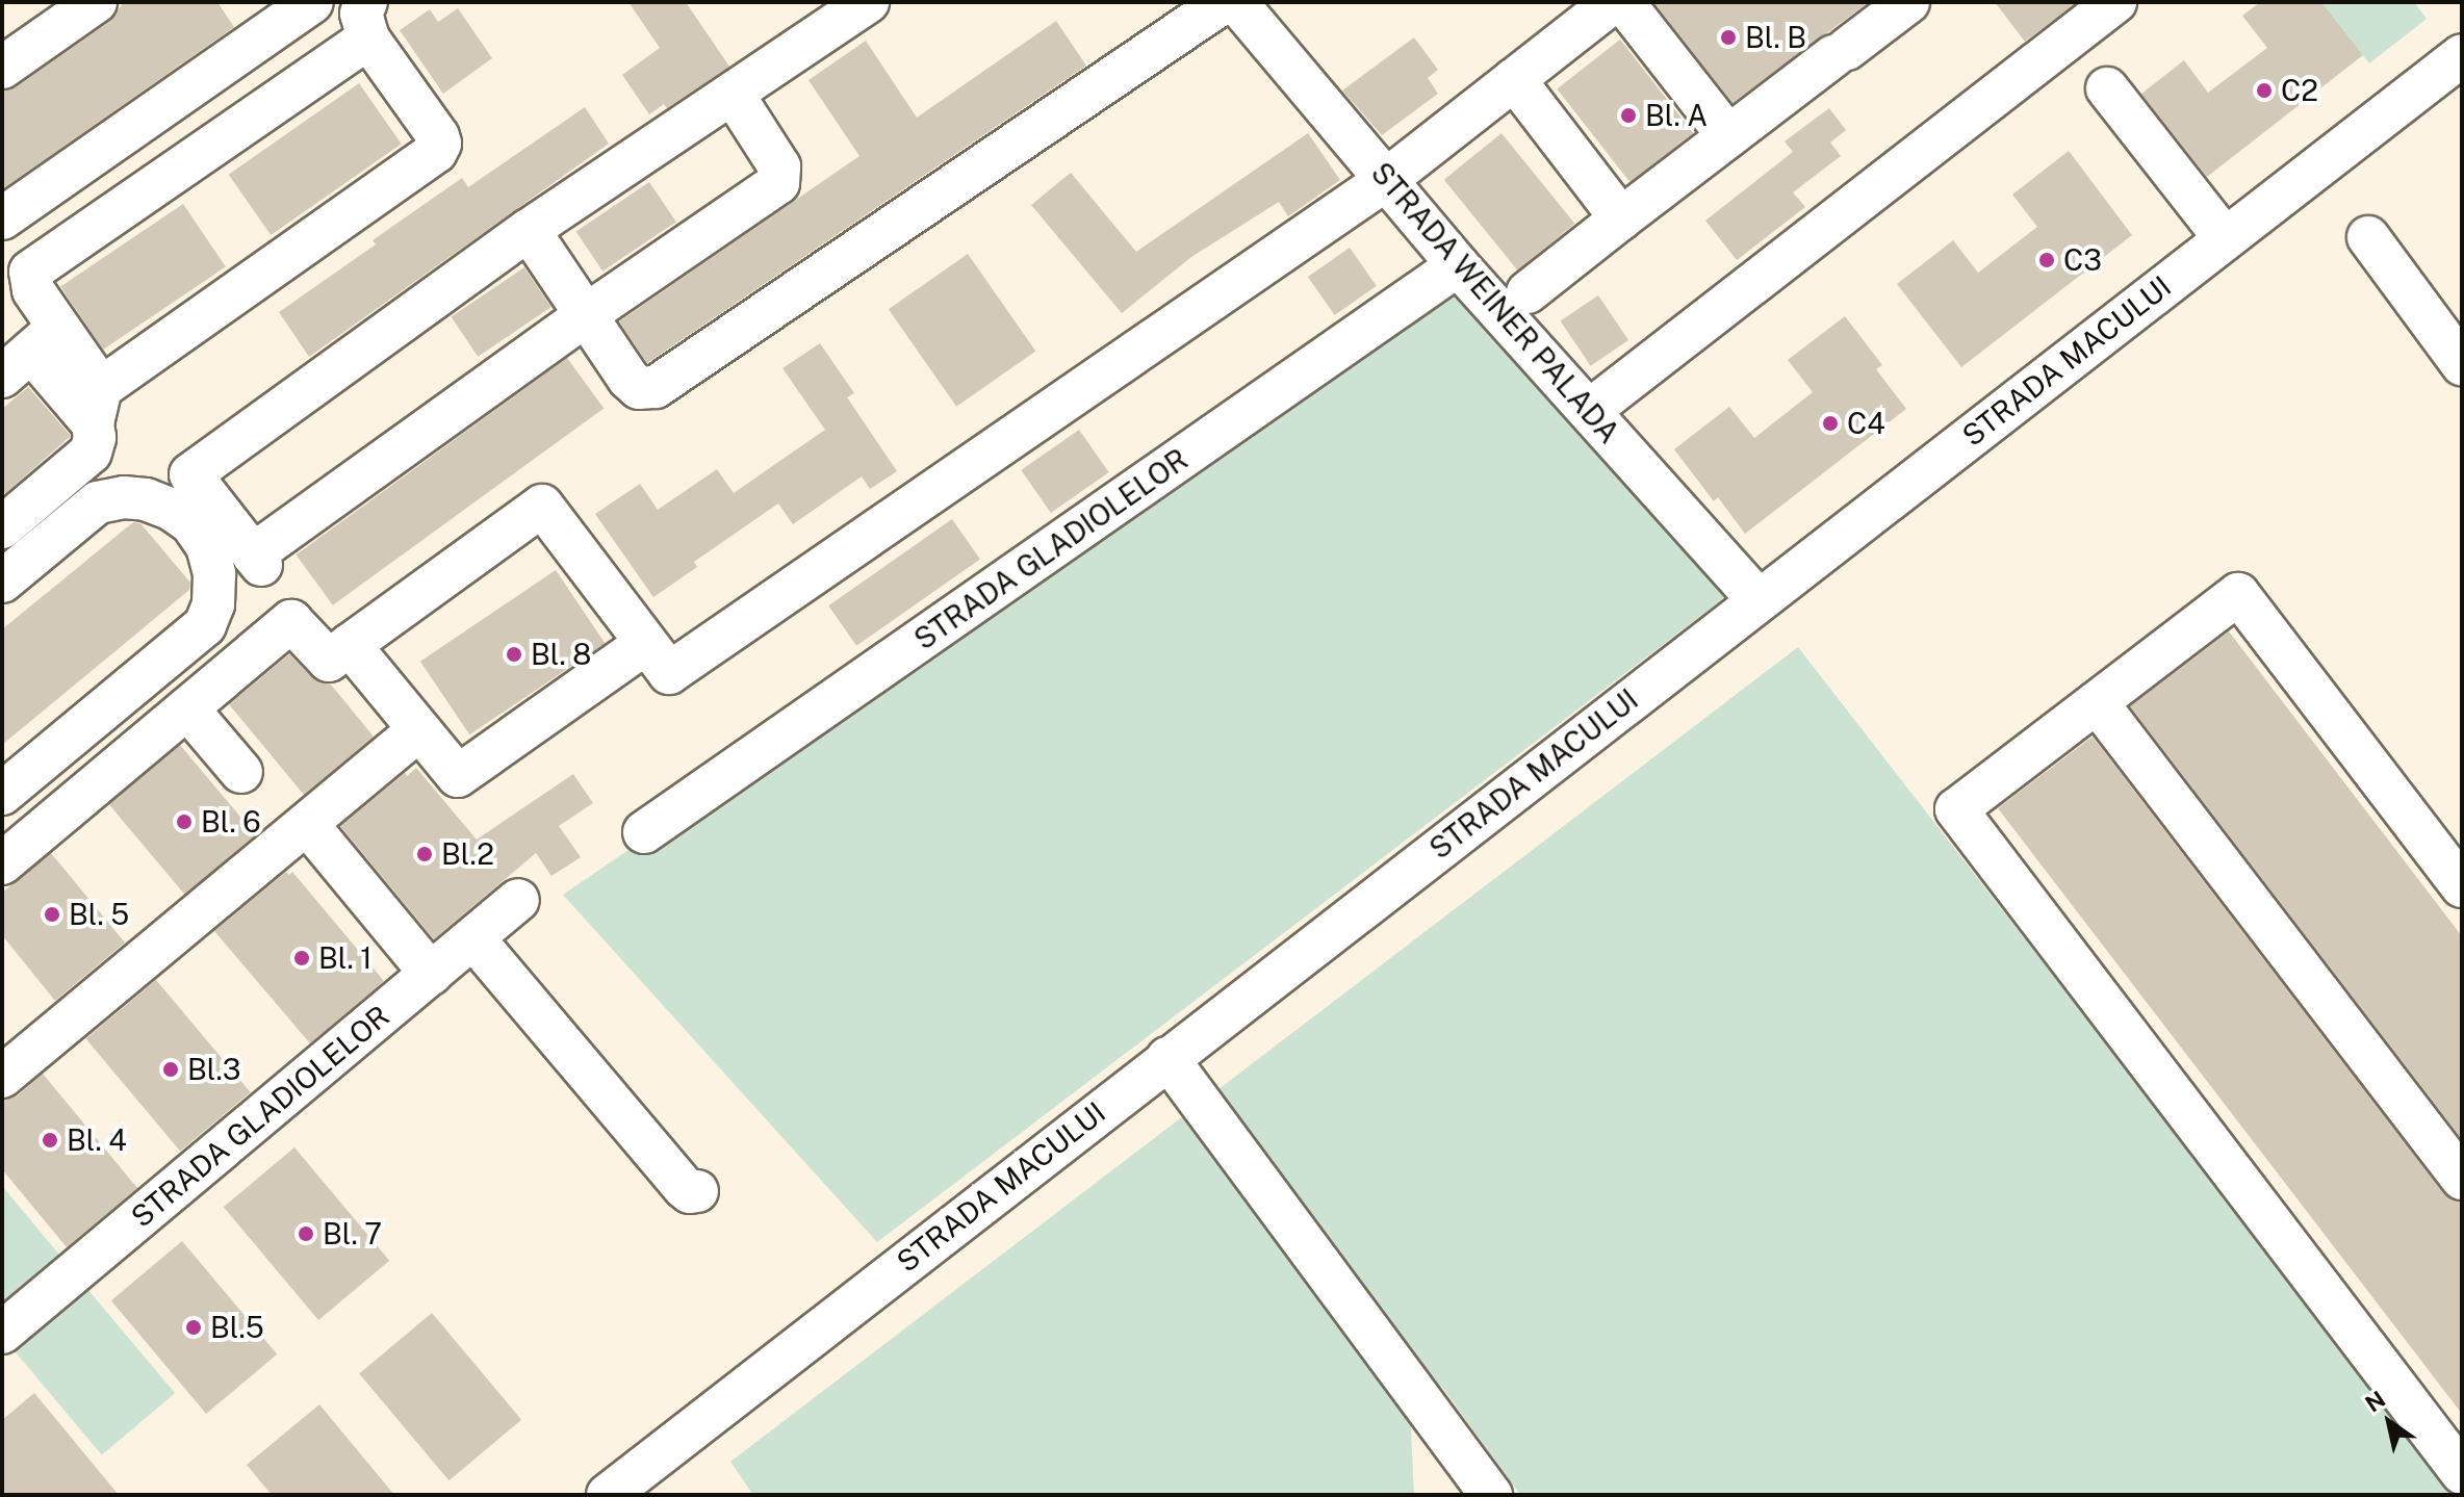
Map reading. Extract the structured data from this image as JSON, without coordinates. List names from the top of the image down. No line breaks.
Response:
{"streets":{"street":["STRADA WEINER PALADA","STRADA MACULUI","STRADA GLADIOLELOR"]},"crossings":[["STRADA WEINER PALADA","STRADA MACULUI"],["STRADA WEINER PALADA","STRADA GLADIOLELOR"]],"places":["Bl. B","C2","Bl. A","C3","C4","Bl. 8","Bl. 6","Bl.2","Bl. 5","Bl. 1","Bl.3","Bl. 4","Bl. 7","Bl.5"],"north":"top left"}
